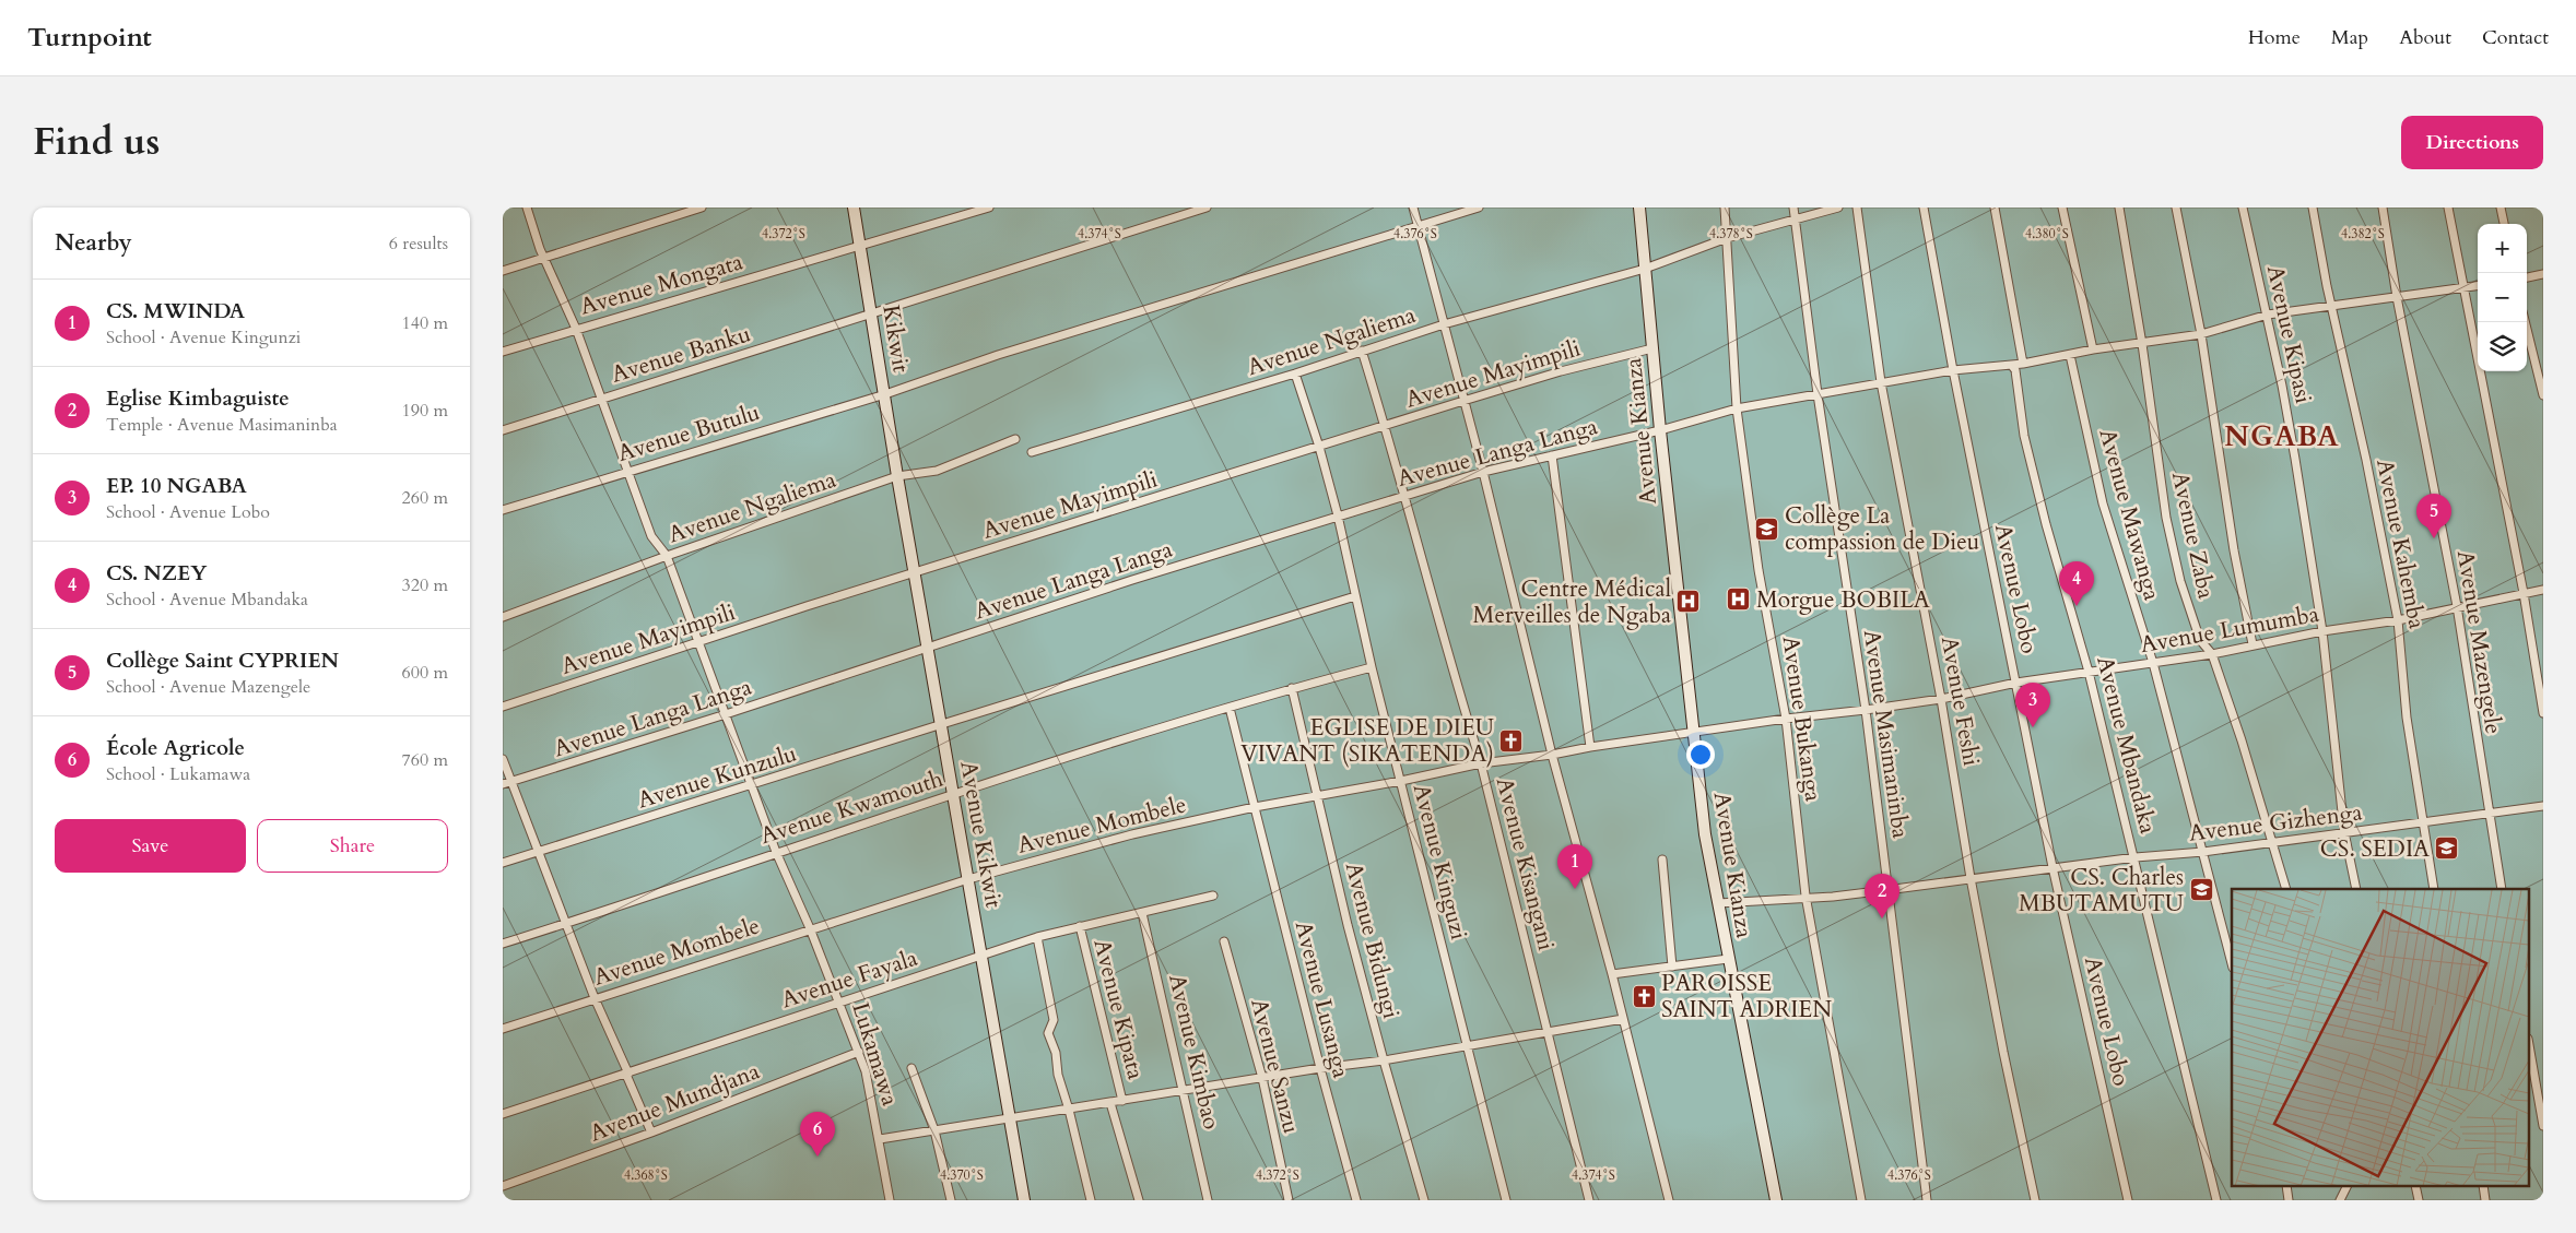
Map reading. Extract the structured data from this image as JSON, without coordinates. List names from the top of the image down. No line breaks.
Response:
{"streets":{"main road":["Kikwit","Avenue Kianza","Avenue Kikwit"],"street":["Avenue Mongata","Avenue Kipasi","Avenue Ngaliema","Avenue Banku","Avenue Mayimpili","Avenue Butulu","Avenue Langa Langa","Avenue Mawanga","Avenue Zaba","Avenue Kahemba","Avenue Lobo","Avenue Lumumba","Avenue Mazengele","Avenue Feshi","Avenue Bukanga","Avenue Masimaninba","Avenue Mbandaka","Avenue Kunzulu","Avenue Kwamouth","Avenue Gizhenga","Avenue Mombele","Avenue Kinguzi","Avenue Kisangani","Avenue Bidungi","Avenue Fayala","Avenue Lusanga","Avenue Kipata","Avenue Kimbao","Lukamawa","Avenue Sanzu","Avenue Mundjana"]},"crossings":[["Avenue Mongata","Kikwit"],["Avenue Mongata","Lukamawa"],["Avenue Kipasi","Avenue Langa Langa"],["Avenue Kipasi","Avenue Lumumba"],["Avenue Kipasi","Avenue Gizhenga"],["Kikwit","Avenue Ngaliema"],["Kikwit","Avenue Banku"],["Kikwit","Avenue Butulu"],["Kikwit","Avenue Kikwit"],["Avenue Ngaliema","Avenue Kianza"],["Avenue Ngaliema","Avenue Bukanga"],["Avenue Ngaliema","Avenue Masimaninba"],["Avenue Ngaliema","Avenue Kikwit"],["Avenue Ngaliema","Avenue Kinguzi"],["Avenue Ngaliema","Avenue Kisangani"],["Avenue Ngaliema","Lukamawa"],["Avenue Banku","Lukamawa"],["Avenue Mayimpili","Avenue Kianza"],["Avenue Mayimpili","Avenue Kikwit"],["Avenue Mayimpili","Avenue Kinguzi"],["Avenue Mayimpili","Avenue Kisangani"],["Avenue Mayimpili","Lukamawa"],["Avenue Kianza","Avenue Langa Langa"],["Avenue Kianza","Avenue Lumumba"],["Avenue Kianza","Avenue Gizhenga"],["Avenue Kianza","Avenue Mombele"],["Avenue Butulu","Lukamawa"],["Avenue Langa Langa","Avenue Mawanga"],["Avenue Langa Langa","Avenue Zaba"],["Avenue Langa Langa","Avenue Kahemba"],["Avenue Langa Langa","Avenue Lobo"],["Avenue Langa Langa","Avenue Mazengele"],["Avenue Langa Langa","Avenue Feshi"],["Avenue Langa Langa","Avenue Bukanga"],["Avenue Langa Langa","Avenue Masimaninba"],["Avenue Langa Langa","Avenue Mbandaka"],["Avenue Langa Langa","Avenue Kikwit"],["Avenue Langa Langa","Avenue Kinguzi"],["Avenue Langa Langa","Avenue Kisangani"],["Avenue Langa Langa","Lukamawa"],["Avenue Mawanga","Avenue Lumumba"],["Avenue Mawanga","Avenue Gizhenga"],["Avenue Zaba","Avenue Lumumba"],["Avenue Zaba","Avenue Gizhenga"],["Avenue Kahemba","Avenue Lumumba"],["Avenue Kahemba","Avenue Gizhenga"],["Avenue Lobo","Avenue Lumumba"],["Avenue Lobo","Avenue Gizhenga"],["Avenue Lumumba","Avenue Mazengele"],["Avenue Lumumba","Avenue Feshi"],["Avenue Lumumba","Avenue Bukanga"],["Avenue Lumumba","Avenue Masimaninba"],["Avenue Lumumba","Avenue Mbandaka"],["Avenue Lumumba","Avenue Mombele"],["Avenue Mazengele","Avenue Gizhenga"],["Avenue Feshi","Avenue Gizhenga"],["Avenue Bukanga","Avenue Gizhenga"],["Avenue Masimaninba","Avenue Gizhenga"],["Avenue Mbandaka","Avenue Gizhenga"],["Avenue Kunzulu","Avenue Kikwit"],["Avenue Kunzulu","Lukamawa"],["Avenue Kwamouth","Avenue Kikwit"],["Avenue Kwamouth","Avenue Kinguzi"],["Avenue Kwamouth","Avenue Bidungi"],["Avenue Kwamouth","Avenue Lusanga"],["Avenue Kwamouth","Lukamawa"],["Avenue Mombele","Avenue Kikwit"],["Avenue Mombele","Avenue Kinguzi"],["Avenue Mombele","Avenue Kisangani"],["Avenue Mombele","Avenue Bidungi"],["Avenue Mombele","Avenue Lusanga"],["Avenue Mombele","Lukamawa"],["Avenue Kikwit","Avenue Fayala"],["Avenue Fayala","Avenue Kipata"],["Avenue Fayala","Avenue Kimbao"],["Avenue Fayala","Lukamawa"],["Lukamawa","Avenue Mundjana"]],"districts":["NGABA"],"places":{"school or university":["Collège La compassion de Dieu","CS. SEDIA","CS. Charles MBUTAMUTU"],"hospital":["Morgue BOBILA","Centre Médical Merveilles de Ngaba"],"church":["EGLISE DE DIEU VIVANT (SIKATENDA)","PAROISSE SAINT ADRIEN"]},"page":{"header":"Turnpoint","nav":["Home","Map","About","Contact"],"title":"Find us","buttons":["Directions",["Save","Share"]],"heading":["Nearby","6 results"],"map_buttons":["+","−"],"list":[{"mark":"1","name":"CS. MWINDA","note":"School · Avenue Kingunzi","value":"140 m"},{"mark":"2","name":"Eglise Kimbaguiste","note":"Temple · Avenue Masimaninba","value":"190 m"},{"mark":"3","name":"EP. 10 NGABA","note":"School · Avenue Lobo","value":"260 m"},{"mark":"4","name":"CS. NZEY","note":"School · Avenue Mbandaka","value":"320 m"},{"mark":"5","name":"Collège Saint CYPRIEN","note":"School · Avenue Mazengele","value":"600 m"},{"mark":"6","name":"École Agricole","note":"School · Lukamawa","value":"760 m"}],"pins":["5","4","3","1","2","6"]},"coordinates":["4.372°S","4.374°S","4.376°S","4.378°S","4.380°S","4.382°S","4.368°S","4.370°S"]}
